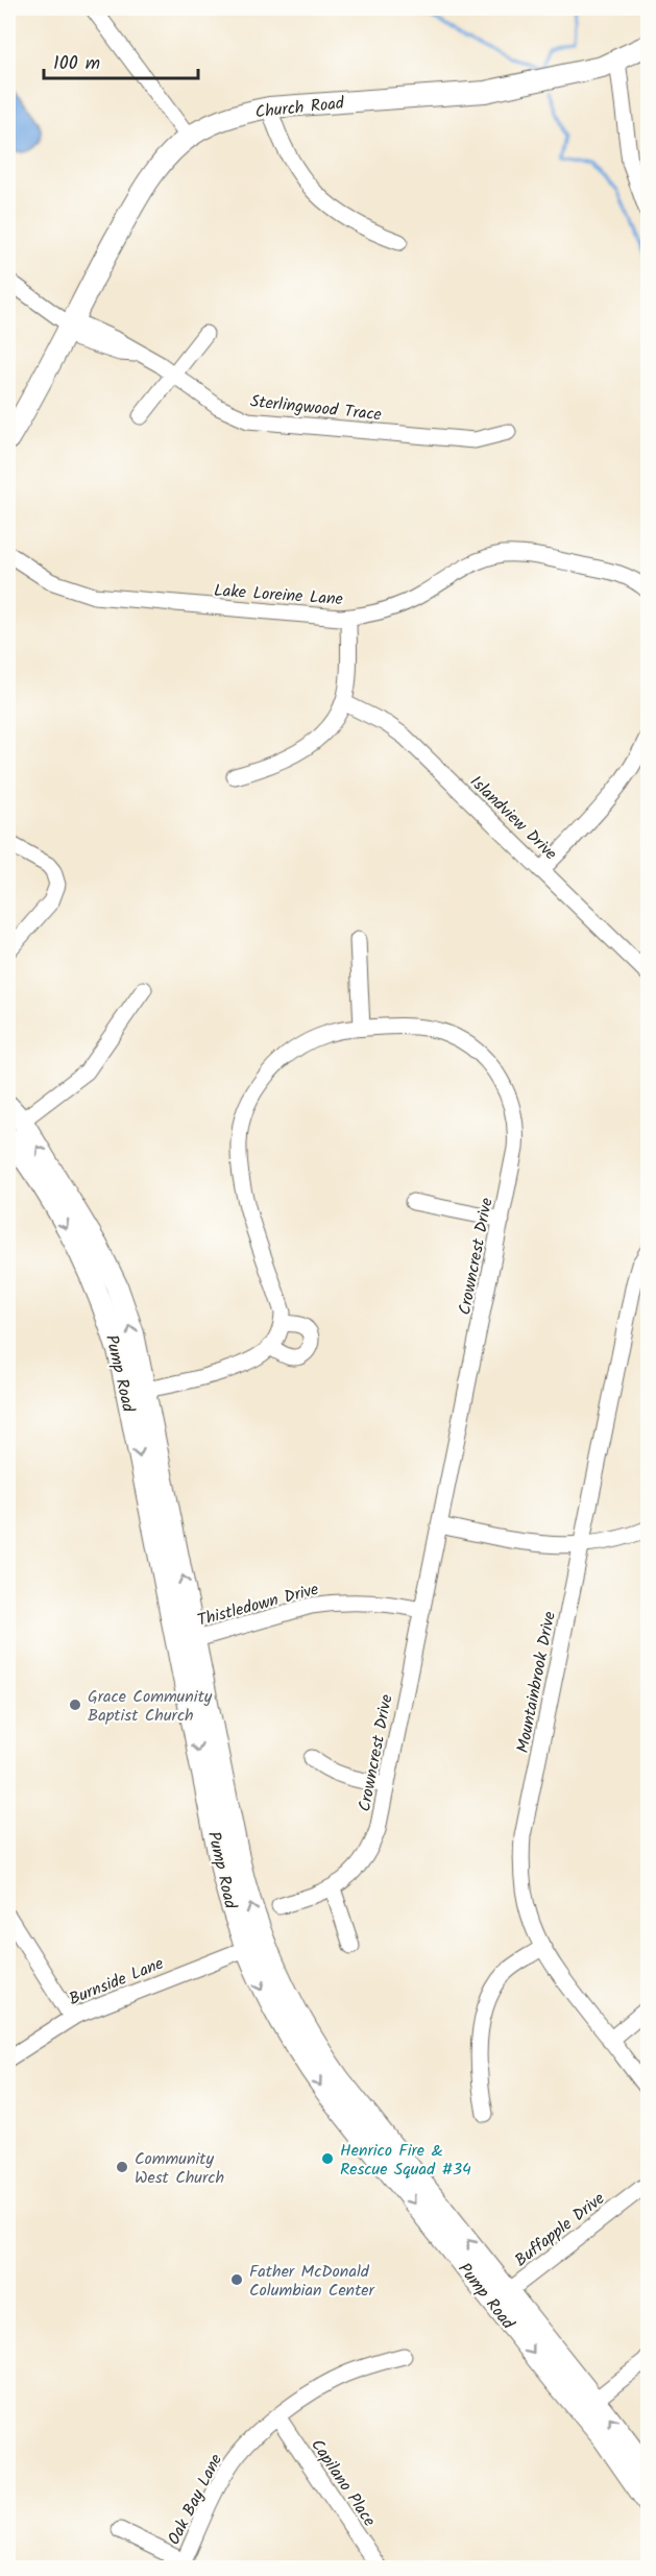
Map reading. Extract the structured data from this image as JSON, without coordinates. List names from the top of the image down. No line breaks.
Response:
{"streets":{"main road":["Church Road","Pump Road"],"street":["Sterlingwood Trace","Lake Loreine Lane","Islandview Drive","Crowncrest Drive","Thistledown Drive","Mountainbrook Drive","Burnside Lane","Buffapple Drive","Capilano Place","Oak Bay Lane"]},"crossings":[["Church Road","Sterlingwood Trace"],["Crowncrest Drive","Thistledown Drive"],["Pump Road","Thistledown Drive"],["Pump Road","Burnside Lane"],["Pump Road","Buffapple Drive"],["Capilano Place","Oak Bay Lane"]],"places":["Grace Community Baptist Church","Henrico Fire & Rescue Squad #34","Community West Church","Father McDonald Columbian Center"],"scale_bar":"100 m"}
